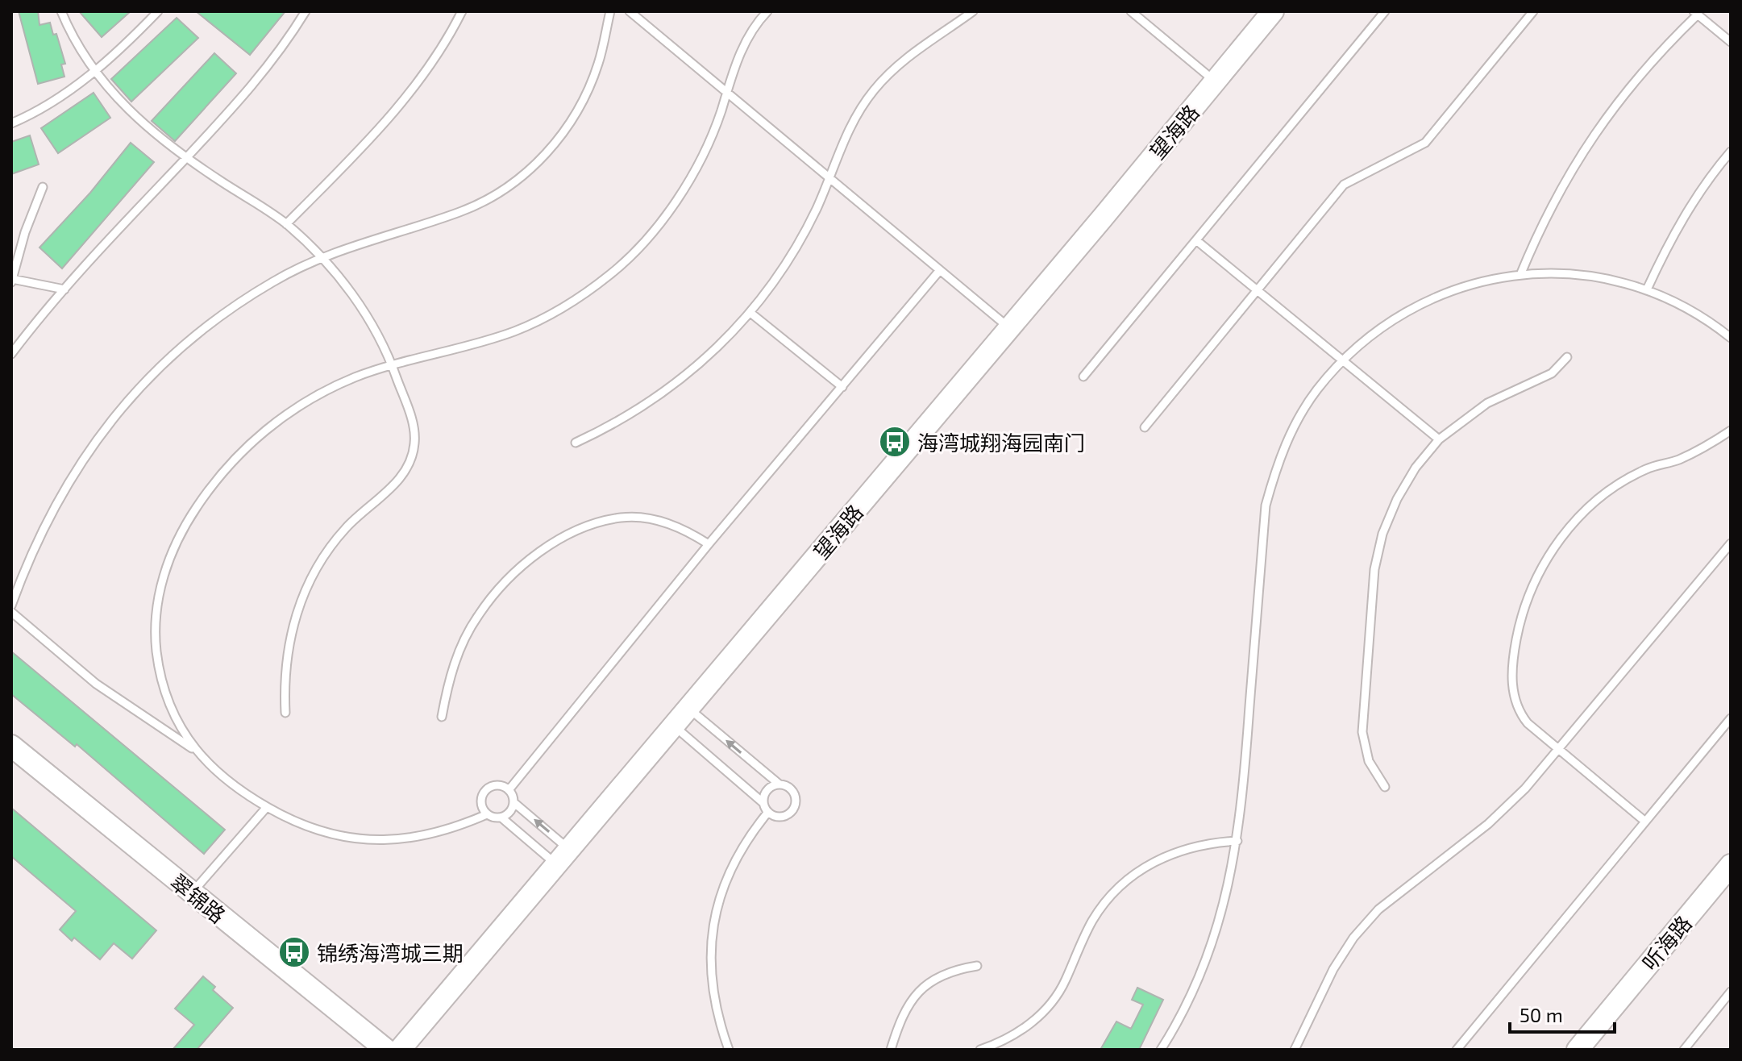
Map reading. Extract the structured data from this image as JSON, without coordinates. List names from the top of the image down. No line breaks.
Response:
{"streets":{"street":["望海路","翠锦路","听海路"]},"places":{"bus stop":["海湾城翔海园南门","锦绣海湾城三期"]},"scale_bar":"50 m"}
